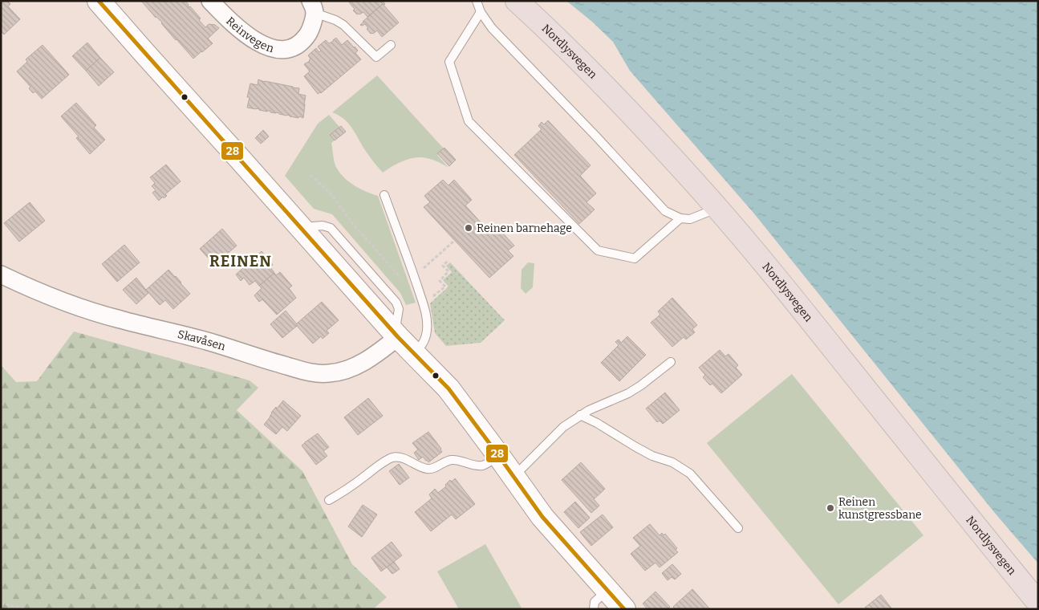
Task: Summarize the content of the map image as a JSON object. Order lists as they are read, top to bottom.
{
  "streets": {
    "highway": ["Nordlysvegen"],
    "street": ["Reinvegen", "Skavåsen"]
  },
  "districts": ["REINEN"],
  "places": ["Reinen barnehage", "Reinen kunstgressbane"],
  "lines": ["transit line 28"]
}
